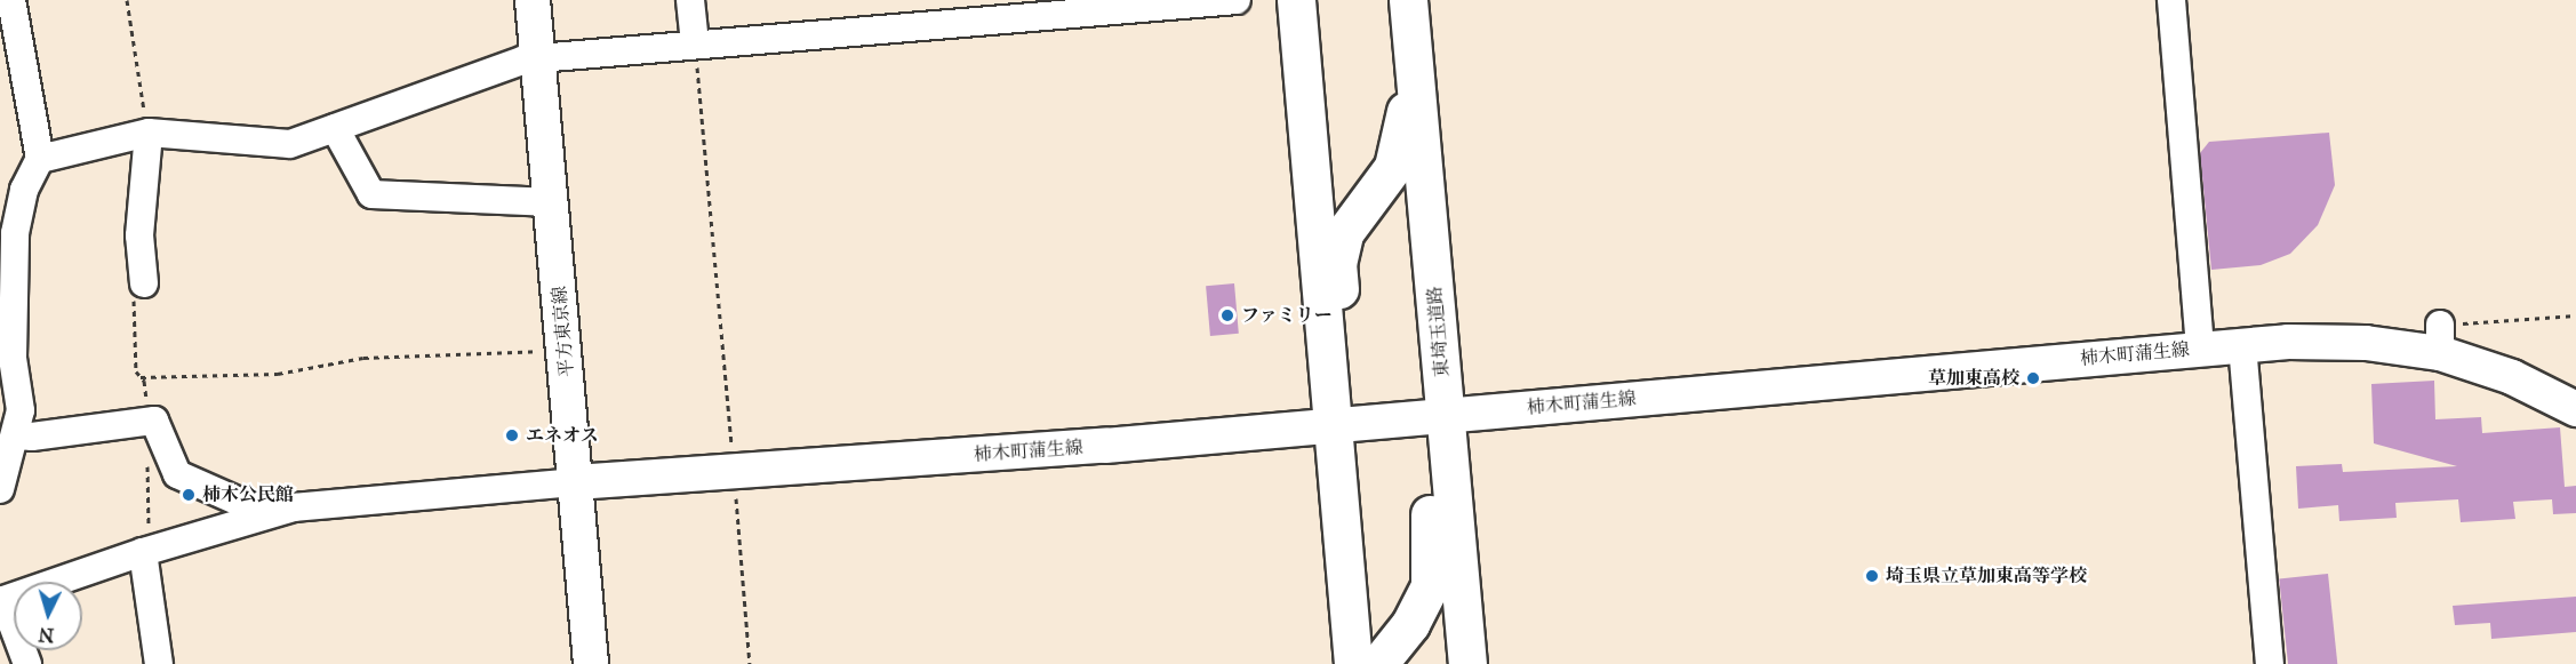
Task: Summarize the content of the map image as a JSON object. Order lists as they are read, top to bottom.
{
  "streets": {
    "highway": ["東埼玉道路"],
    "main road": ["平方東京線", "柿木町蒲生線"]
  },
  "crossings": [
    ["平方東京線", "柿木町蒲生線"],
    ["東埼玉道路", "柿木町蒲生線"]
  ],
  "places": [
    "ファミリー",
    "草加東高校",
    "エネオス",
    "柿木公民館",
    "埼玉県立草加東高等学校"
  ],
  "north": "bottom"
}
